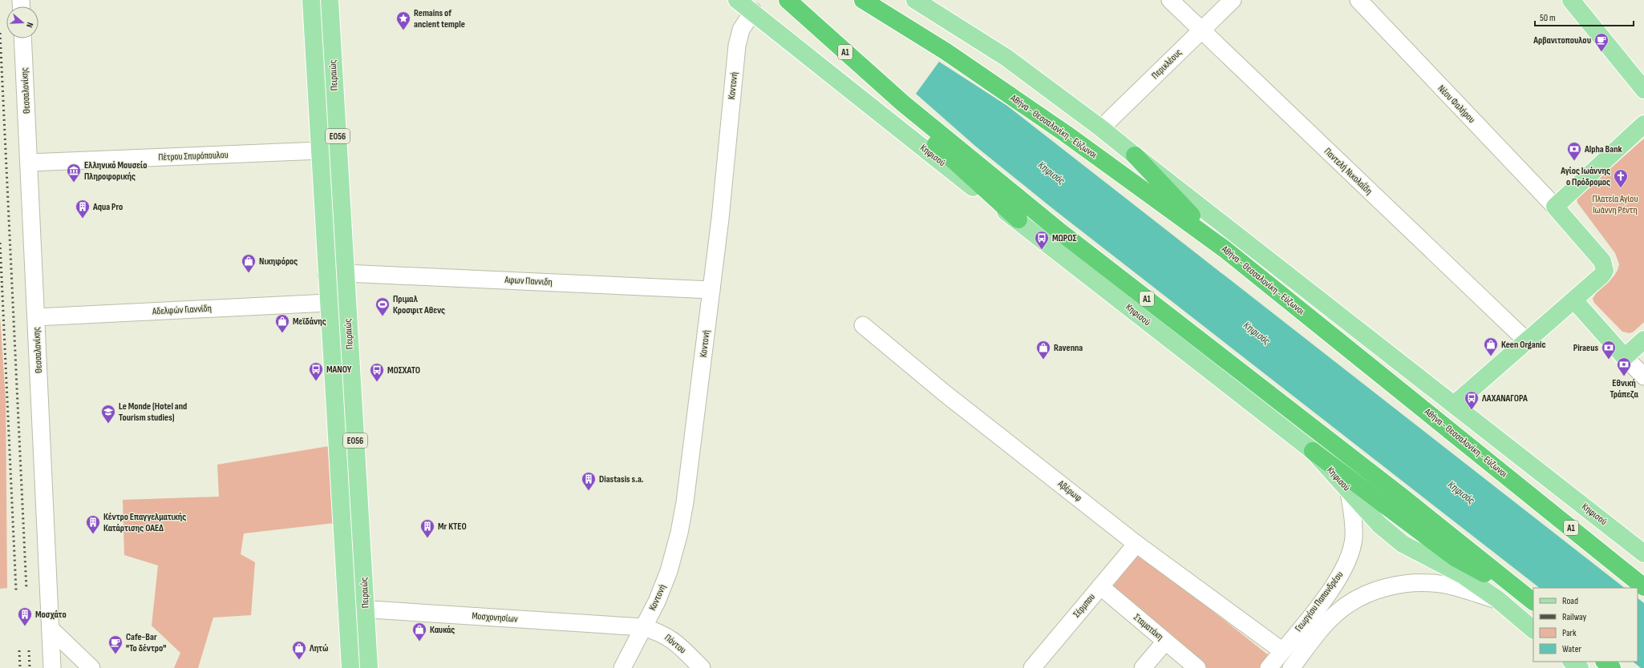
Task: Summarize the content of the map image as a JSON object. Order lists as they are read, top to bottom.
{
  "streets": {
    "highway": ["Α1", "Αθήνα - Θεσσαλονίκη - Εύζωνοι"],
    "main road": ["Πειραιώς", "ΕΟ56", "Κηφισού"],
    "street": [
      "Περικλέους",
      "Κοντονή",
      "Θεσσαλονίκης",
      "Νέου Φαλήρου",
      "Πέτρου Σπυρόπουλου",
      "Παντελή Νικολαΐδη",
      "Αφων Παννιδη",
      "Αδελφών Γιαννίδη",
      "Αβέρωφ",
      "Γεωργίου Παπανδρέου",
      "Σέρμπου",
      "Μοσχονησίων",
      "Σταματάκη",
      "Πόντου"
    ]
  },
  "crossings": [
    ["Περικλέους", "Κηφισού"],
    ["Περικλέους", "Παντελή Νικολαΐδη"],
    ["Πειραιώς", "Πέτρου Σπυρόπουλου"],
    ["Πειραιώς", "Αφων Παννιδη"],
    ["Πειραιώς", "Αδελφών Γιαννίδη"],
    ["Πειραιώς", "Μοσχονησίων"],
    ["Κοντονή", "Κηφισού"],
    ["Κοντονή", "Αφων Παννιδη"],
    ["Κοντονή", "Μοσχονησίων"],
    ["Κοντονή", "Πόντου"],
    ["Θεσσαλονίκης", "Πέτρου Σπυρόπουλου"],
    ["Θεσσαλονίκης", "Αδελφών Γιαννίδη"],
    ["Κηφισού", "Γεωργίου Παπανδρέου"],
    ["Αβέρωφ", "Γεωργίου Παπανδρέου"],
    ["Αβέρωφ", "Σέρμπου"],
    ["Σέρμπου", "Σταματάκη"],
    ["Μοσχονησίων", "Πόντου"]
  ],
  "water": ["Κηφισός"],
  "parks": ["Πλατεία Αγίου Ιωάννη Ρέντη"],
  "places": {
    "place": ["Remains of ancient temple"],
    "cafe": ["Αρβανιτοπουλου", "Cafe-Bar \"Το δέντρο\""],
    "bank": ["Alpha Bank", "Piraeus", "Εθνική Τράπεζα"],
    "museum": ["Ελληνικό Μουσείο Πληροφορικής"],
    "church": ["Αγίος Ιωάννης ο Πρόδρομος"],
    "building": [
      "Aqua Pro",
      "Diastasis s.a.",
      "Κέντρο Επαγγελματικής Κατάρτισης ΟΑΕΔ",
      "Mr KTEO",
      "Μοσχάτο"
    ],
    "bus stop": [
      "ΜΩΡΟΣ",
      "ΜΑΝΟΥ",
      "ΜΟΣΧΑΤΟ",
      "ΛΑΧΑΝΑΓΟΡΑ"
    ],
    "shop": [
      "Νικηφόρος",
      "Μεϊδάνης",
      "Keen Organic",
      "Ravenna",
      "Καυκάς",
      "Λητώ"
    ],
    "sports": ["Πριμαλ Κροσφιτ Αθενς"],
    "school or university": ["Le Monde (Hotel and Tourism studies)"]
  },
  "legend": [
    "Road",
    "Railway",
    "Park",
    "Water"
  ],
  "scale_bar": "50 m",
  "north": "right"
}
